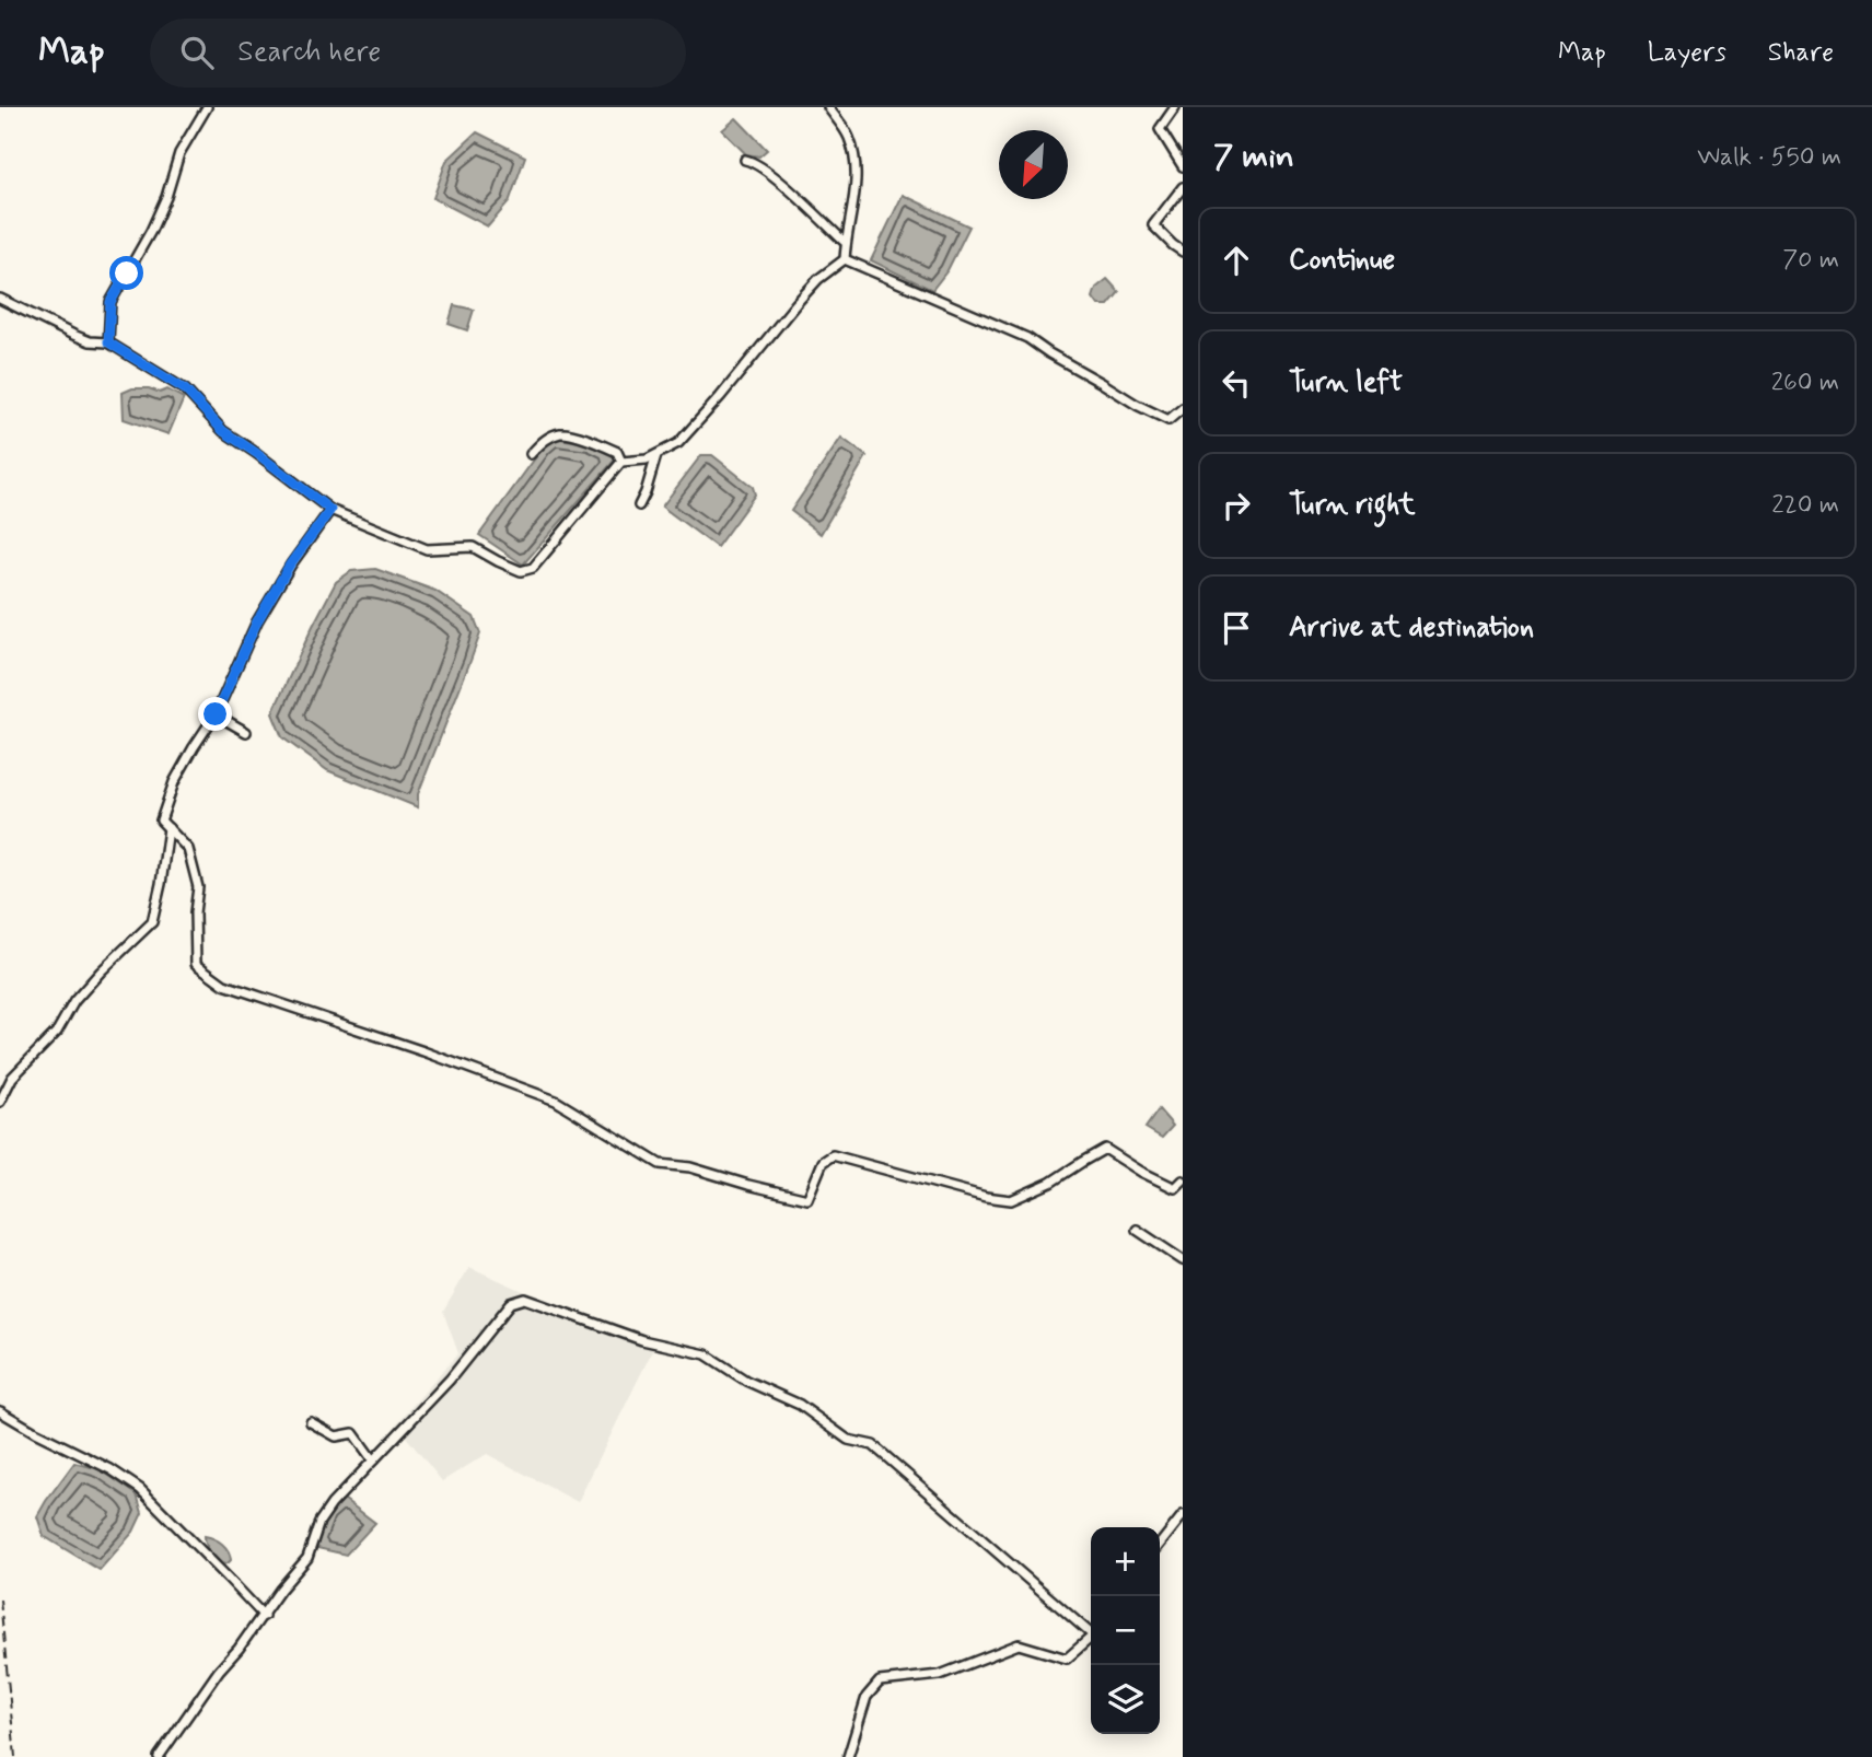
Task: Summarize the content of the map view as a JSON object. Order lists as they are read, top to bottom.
{
  "north": "bottom left",
  "page": {
    "header": "Map",
    "search": "Search here",
    "nav": ["Map", "Layers", "Share"],
    "heading": ["7 min", "Walk · 550 m"],
    "list": [
      ["Continue", "70 m"],
      ["Turn left", "260 m"],
      ["Turn right", "220 m"],
      "Arrive at destination"
    ],
    "map_buttons": ["+", "−"]
  }
}
